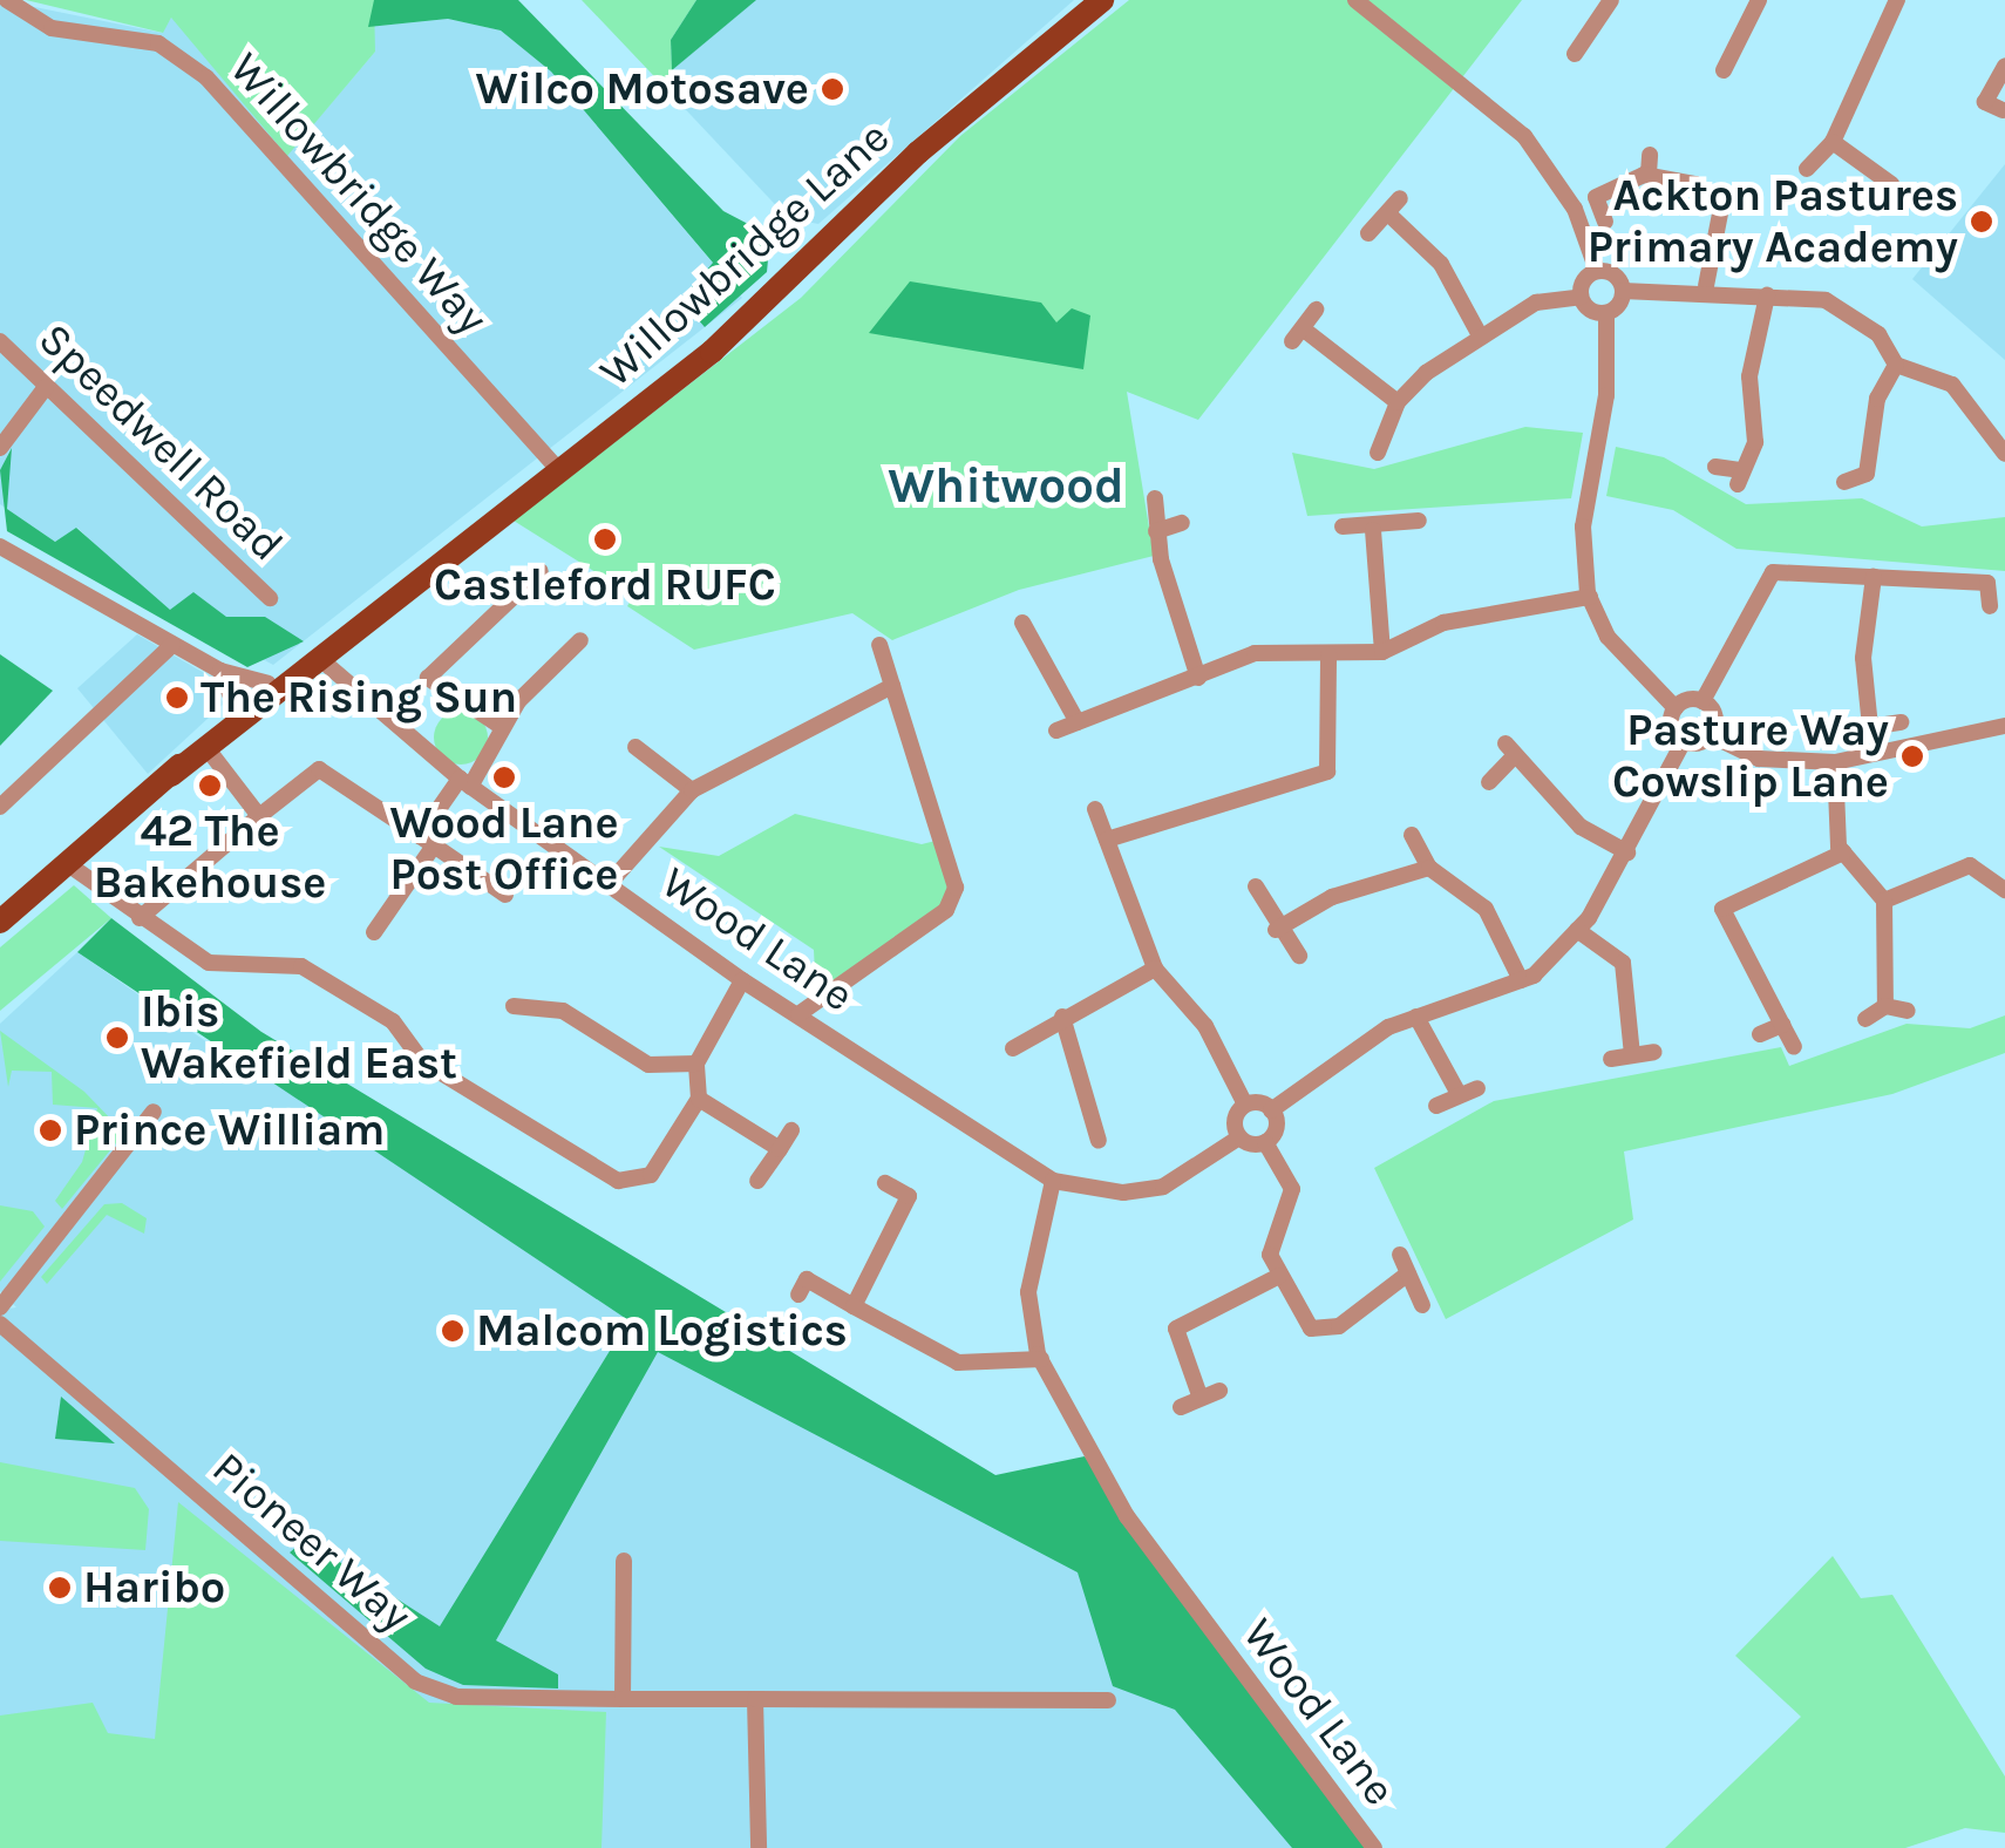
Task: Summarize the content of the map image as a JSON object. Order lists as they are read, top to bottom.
{
  "streets": {
    "main road": ["Willowbridge Lane"],
    "street": [
      "Willowbridge Way",
      "Speedwell Road",
      "Wood Lane",
      "Pioneer Way"
    ]
  },
  "crossings": [
    ["Willowbridge Way", "Willowbridge Lane"],
    ["Willowbridge Lane", "Wood Lane"]
  ],
  "districts": ["Whitwood"],
  "places": [
    "Wilco Motosave",
    "Ackton Pastures Primary Academy",
    "Castleford RUFC",
    "The Rising Sun",
    "Pasture Way Cowslip Lane",
    "Wood Lane Post Office",
    "42 The Bakehouse",
    "Ibis Wakefield East",
    "Prince William",
    "Malcom Logistics",
    "Haribo"
  ]
}
